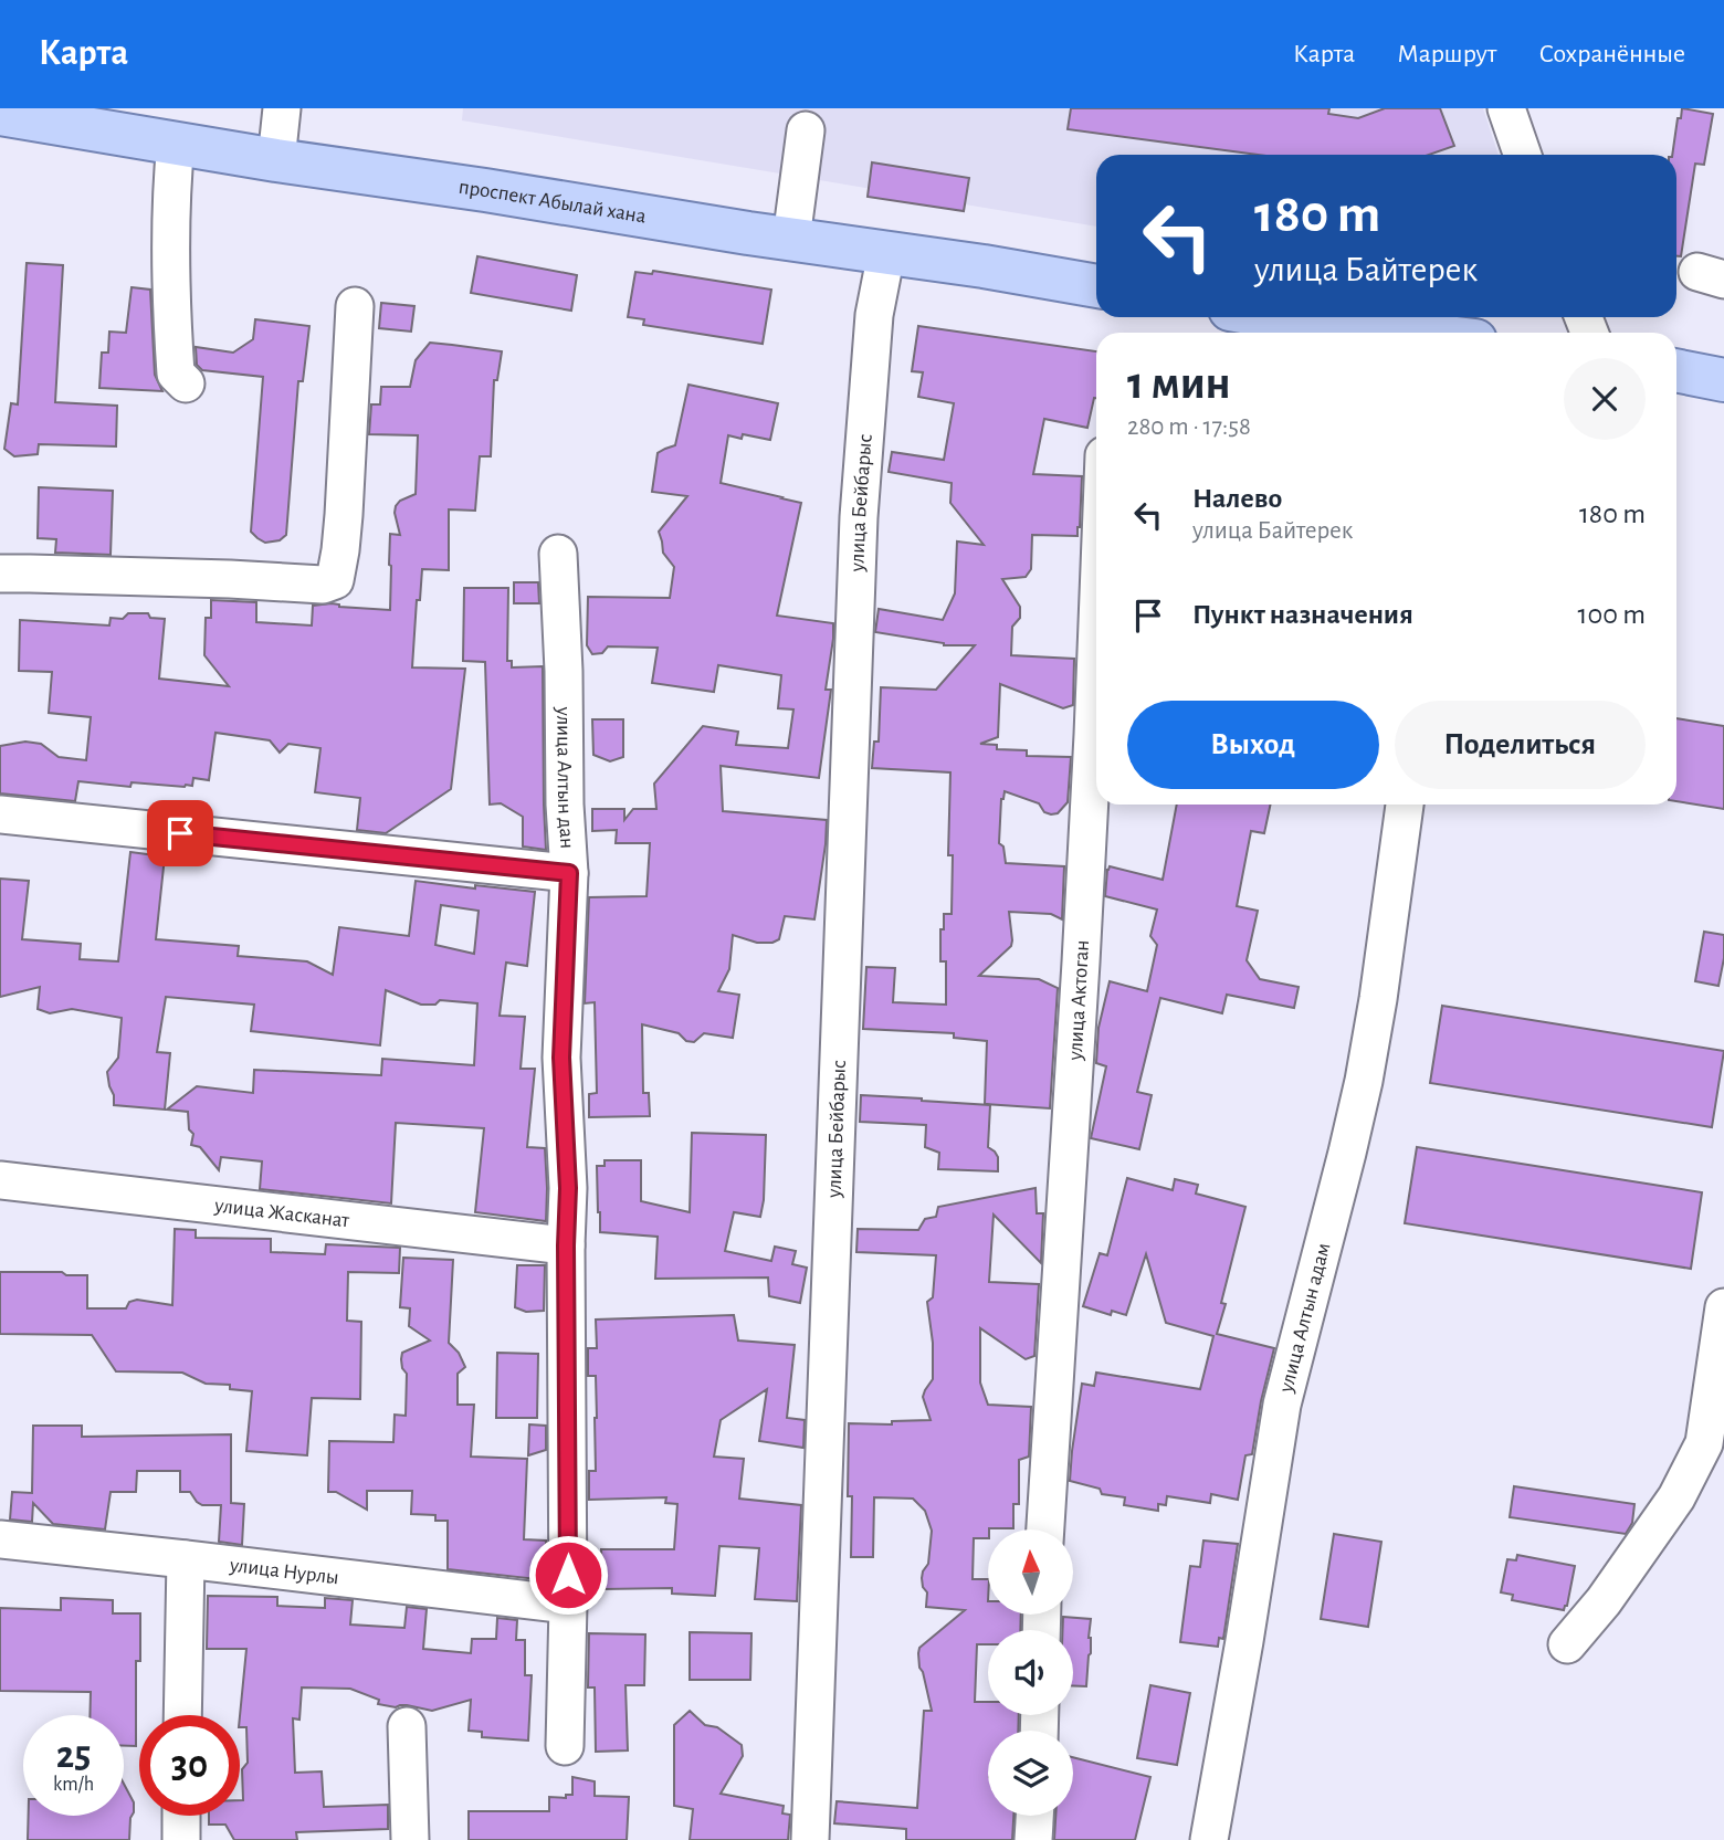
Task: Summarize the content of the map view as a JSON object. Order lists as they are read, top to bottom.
{
  "streets": {
    "main road": ["проспект Абылай хана"],
    "street": [
      "улица Бейбарыс",
      "улица Алтын дан",
      "улица Актоган",
      "улица Жасканат",
      "улица Алтын адам",
      "улица Нурлы"
    ]
  },
  "crossings": [
    ["проспект Абылай хана", "улица Бейбарыс"],
    ["улица Алтын дан", "улица Жасканат"],
    ["улица Алтын дан", "улица Нурлы"]
  ],
  "north": "top",
  "page": {
    "header": "Карта",
    "nav": ["Карта", "Маршрут", "Сохранённые"],
    "turn": ["180 m", "улица Байтерек"],
    "heading": ["1 мин", "280 m · 17:58"],
    "list": [
      {
        "name": "Налево",
        "note": "улица Байтерек",
        "value": "180 m"
      },
      {
        "name": "Пункт назначения",
        "value": "100 m"
      }
    ],
    "buttons": ["Выход", "Поделиться"],
    "speed": "25 km/h",
    "limit": "30"
  }
}
